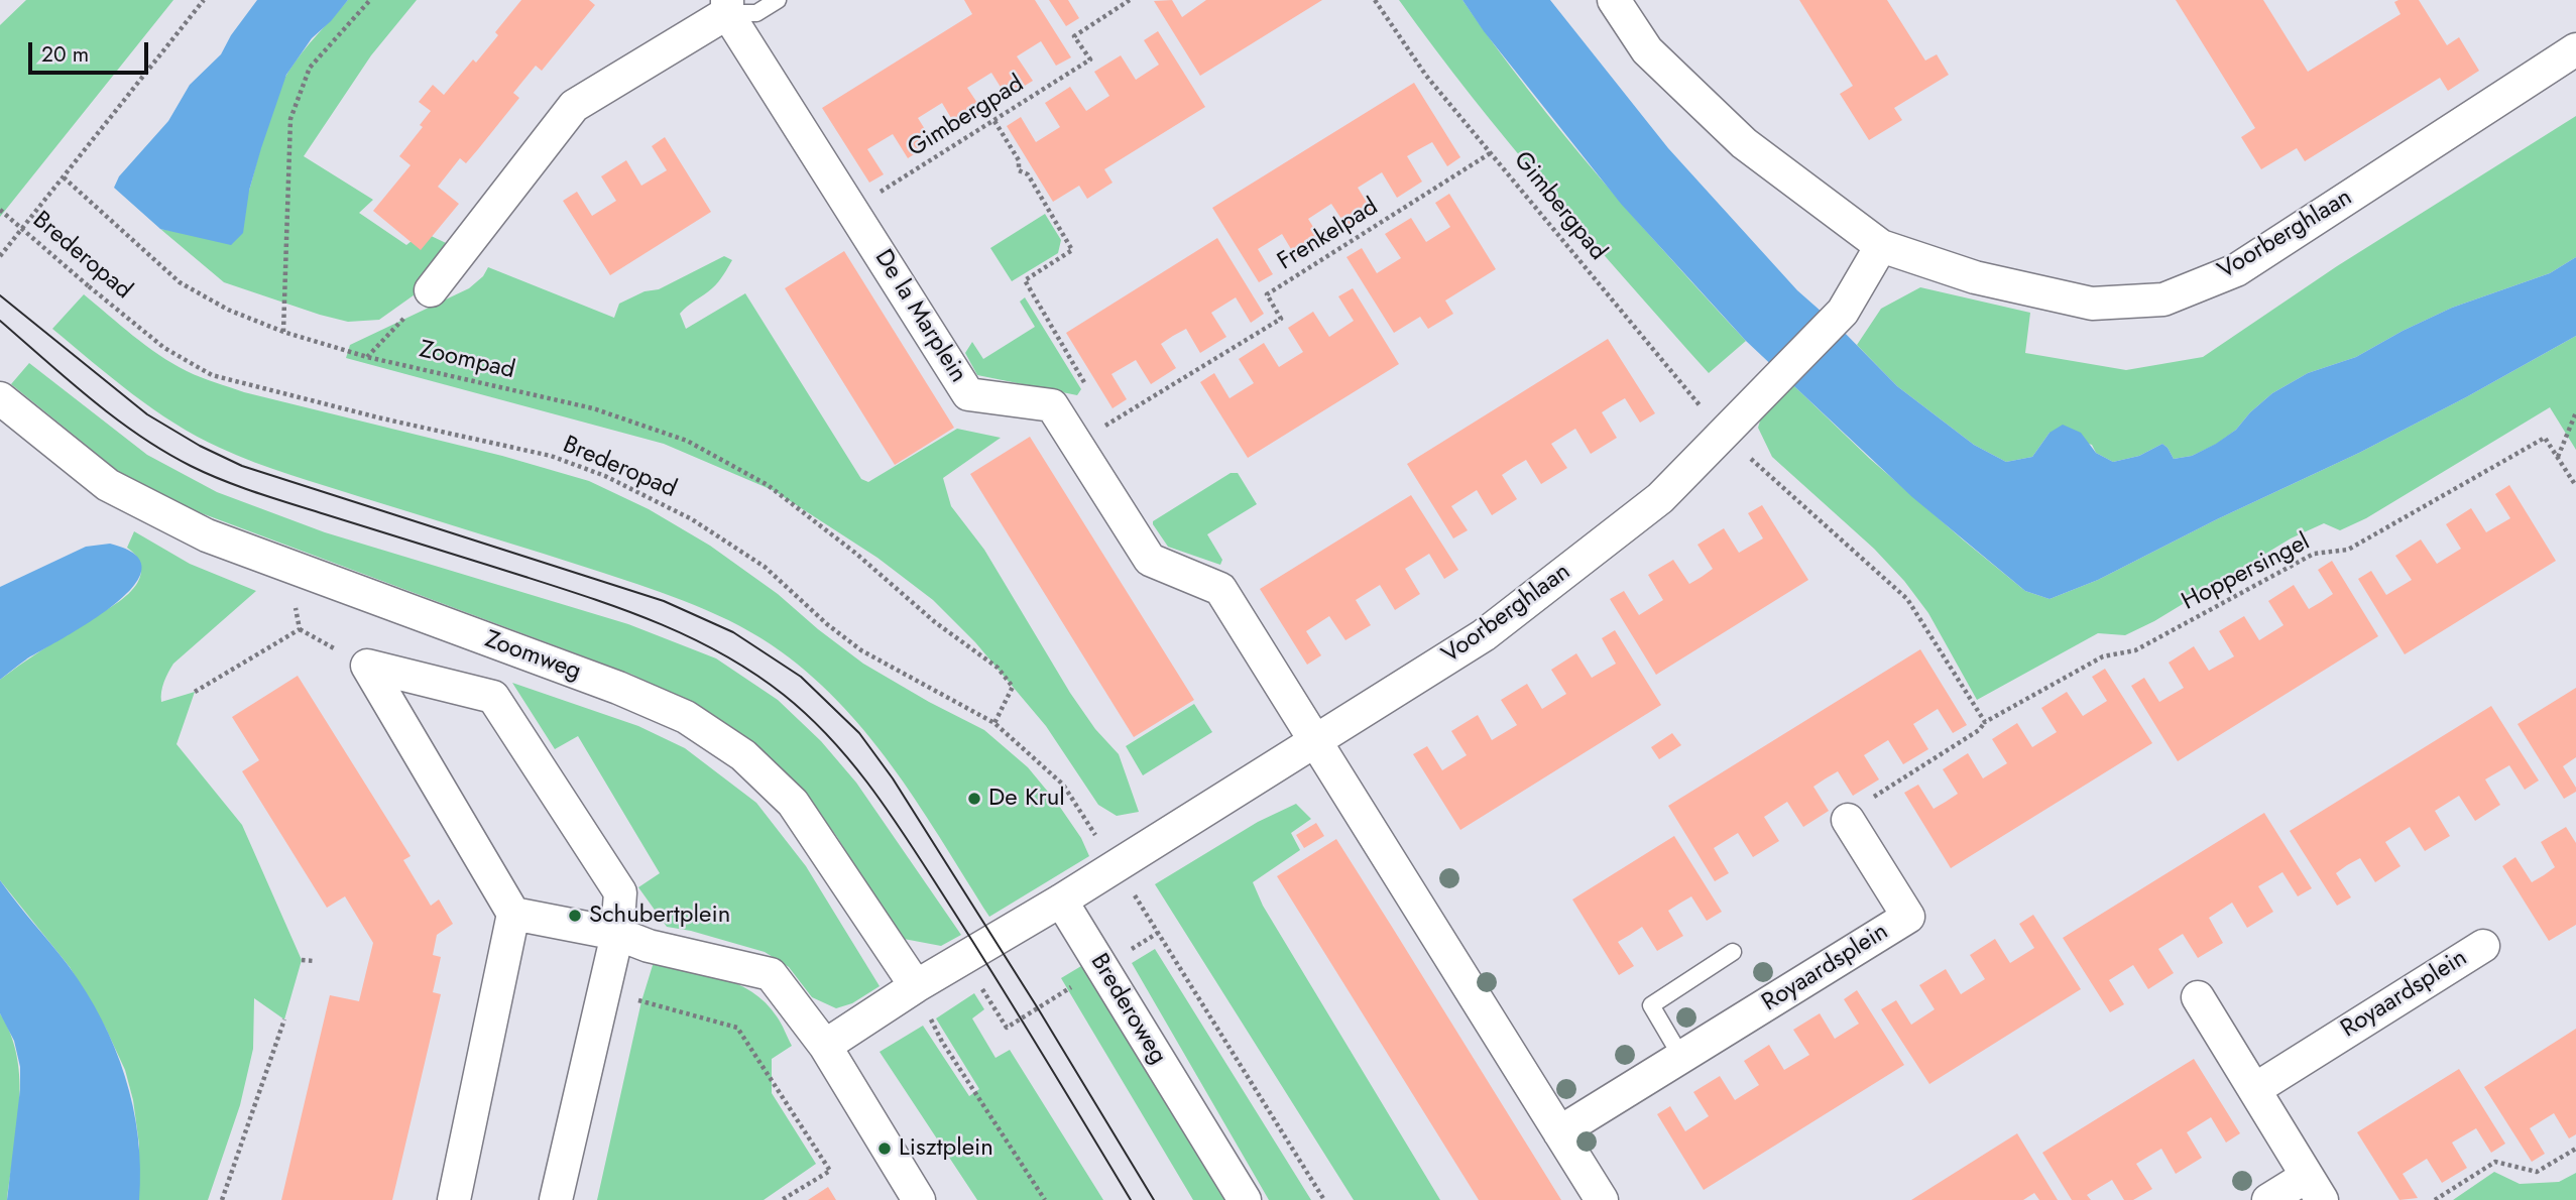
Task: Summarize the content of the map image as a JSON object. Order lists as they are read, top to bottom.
{
  "streets": {
    "street": [
      "Voorberghlaan",
      "De la Marplein",
      "Zoomweg",
      "Royaardsplein",
      "Brederoweg"
    ],
    "path": [
      "Gimbergpad",
      "Frenkelpad",
      "Brederopad",
      "Zoompad",
      "Hoppersingel"
    ]
  },
  "crossings": [
    ["Gimbergpad", "Frenkelpad"],
    ["Gimbergpad", "Voorberghlaan"],
    ["Gimbergpad", "De la Marplein"],
    ["Frenkelpad", "De la Marplein"],
    ["Voorberghlaan", "Brederopad"],
    ["Voorberghlaan", "De la Marplein"],
    ["Voorberghlaan", "Brederoweg"],
    ["Brederopad", "Zoompad"],
    ["Hoppersingel", "Royaardsplein"]
  ],
  "places": ["De Krul", "Schubertplein", "Lisztplein"],
  "scale_bar": "20 m"
}
